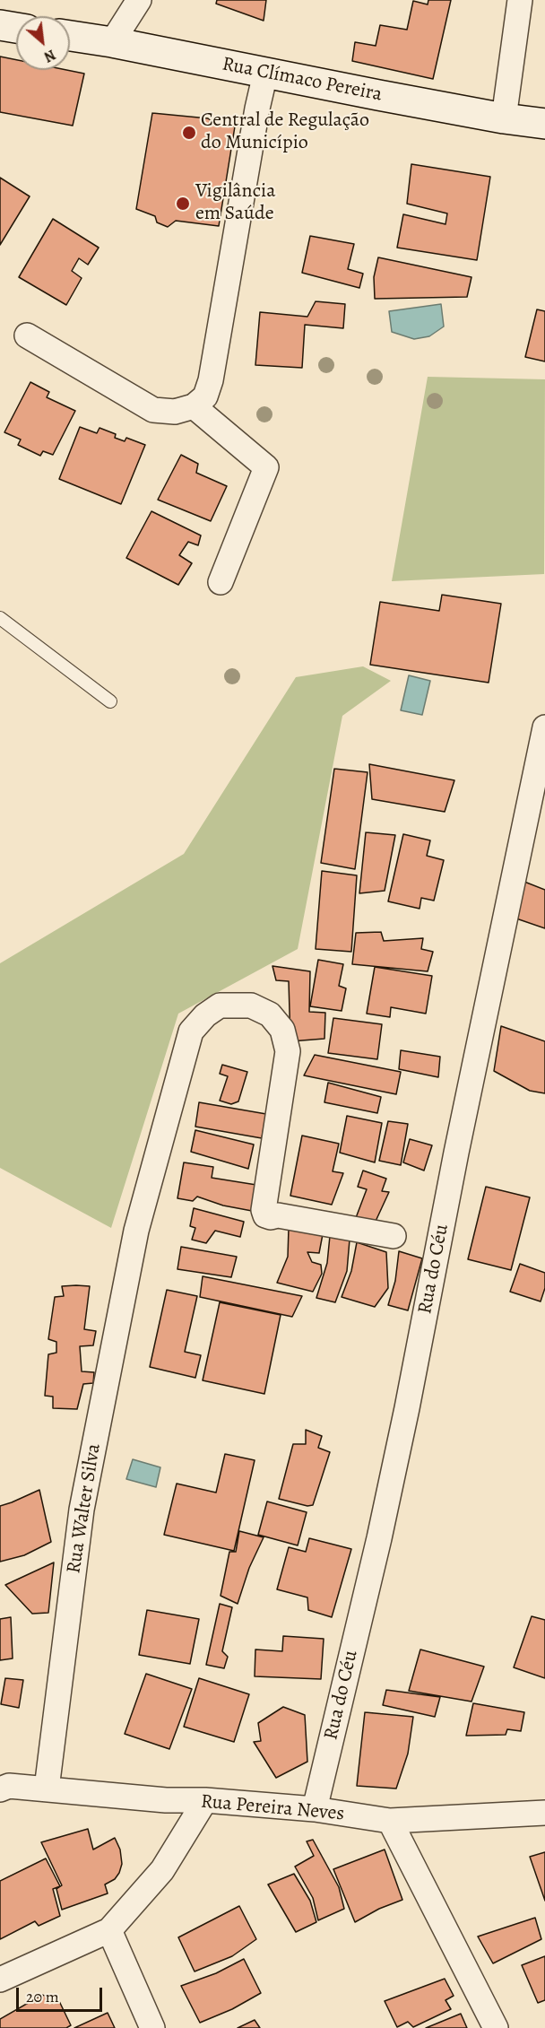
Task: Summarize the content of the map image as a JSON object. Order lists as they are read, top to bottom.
{
  "streets": {
    "main road": ["Rua Clímaco Pereira"],
    "street": ["Rua do Céu", "Rua Walter Silva", "Rua Pereira Neves"]
  },
  "crossings": [
    ["Rua do Céu", "Rua Pereira Neves"],
    ["Rua Walter Silva", "Rua Pereira Neves"]
  ],
  "places": ["Central de Regulação do Município", "Vigilância em Saúde"],
  "scale_bar": "20 m",
  "north": "bottom right"
}
